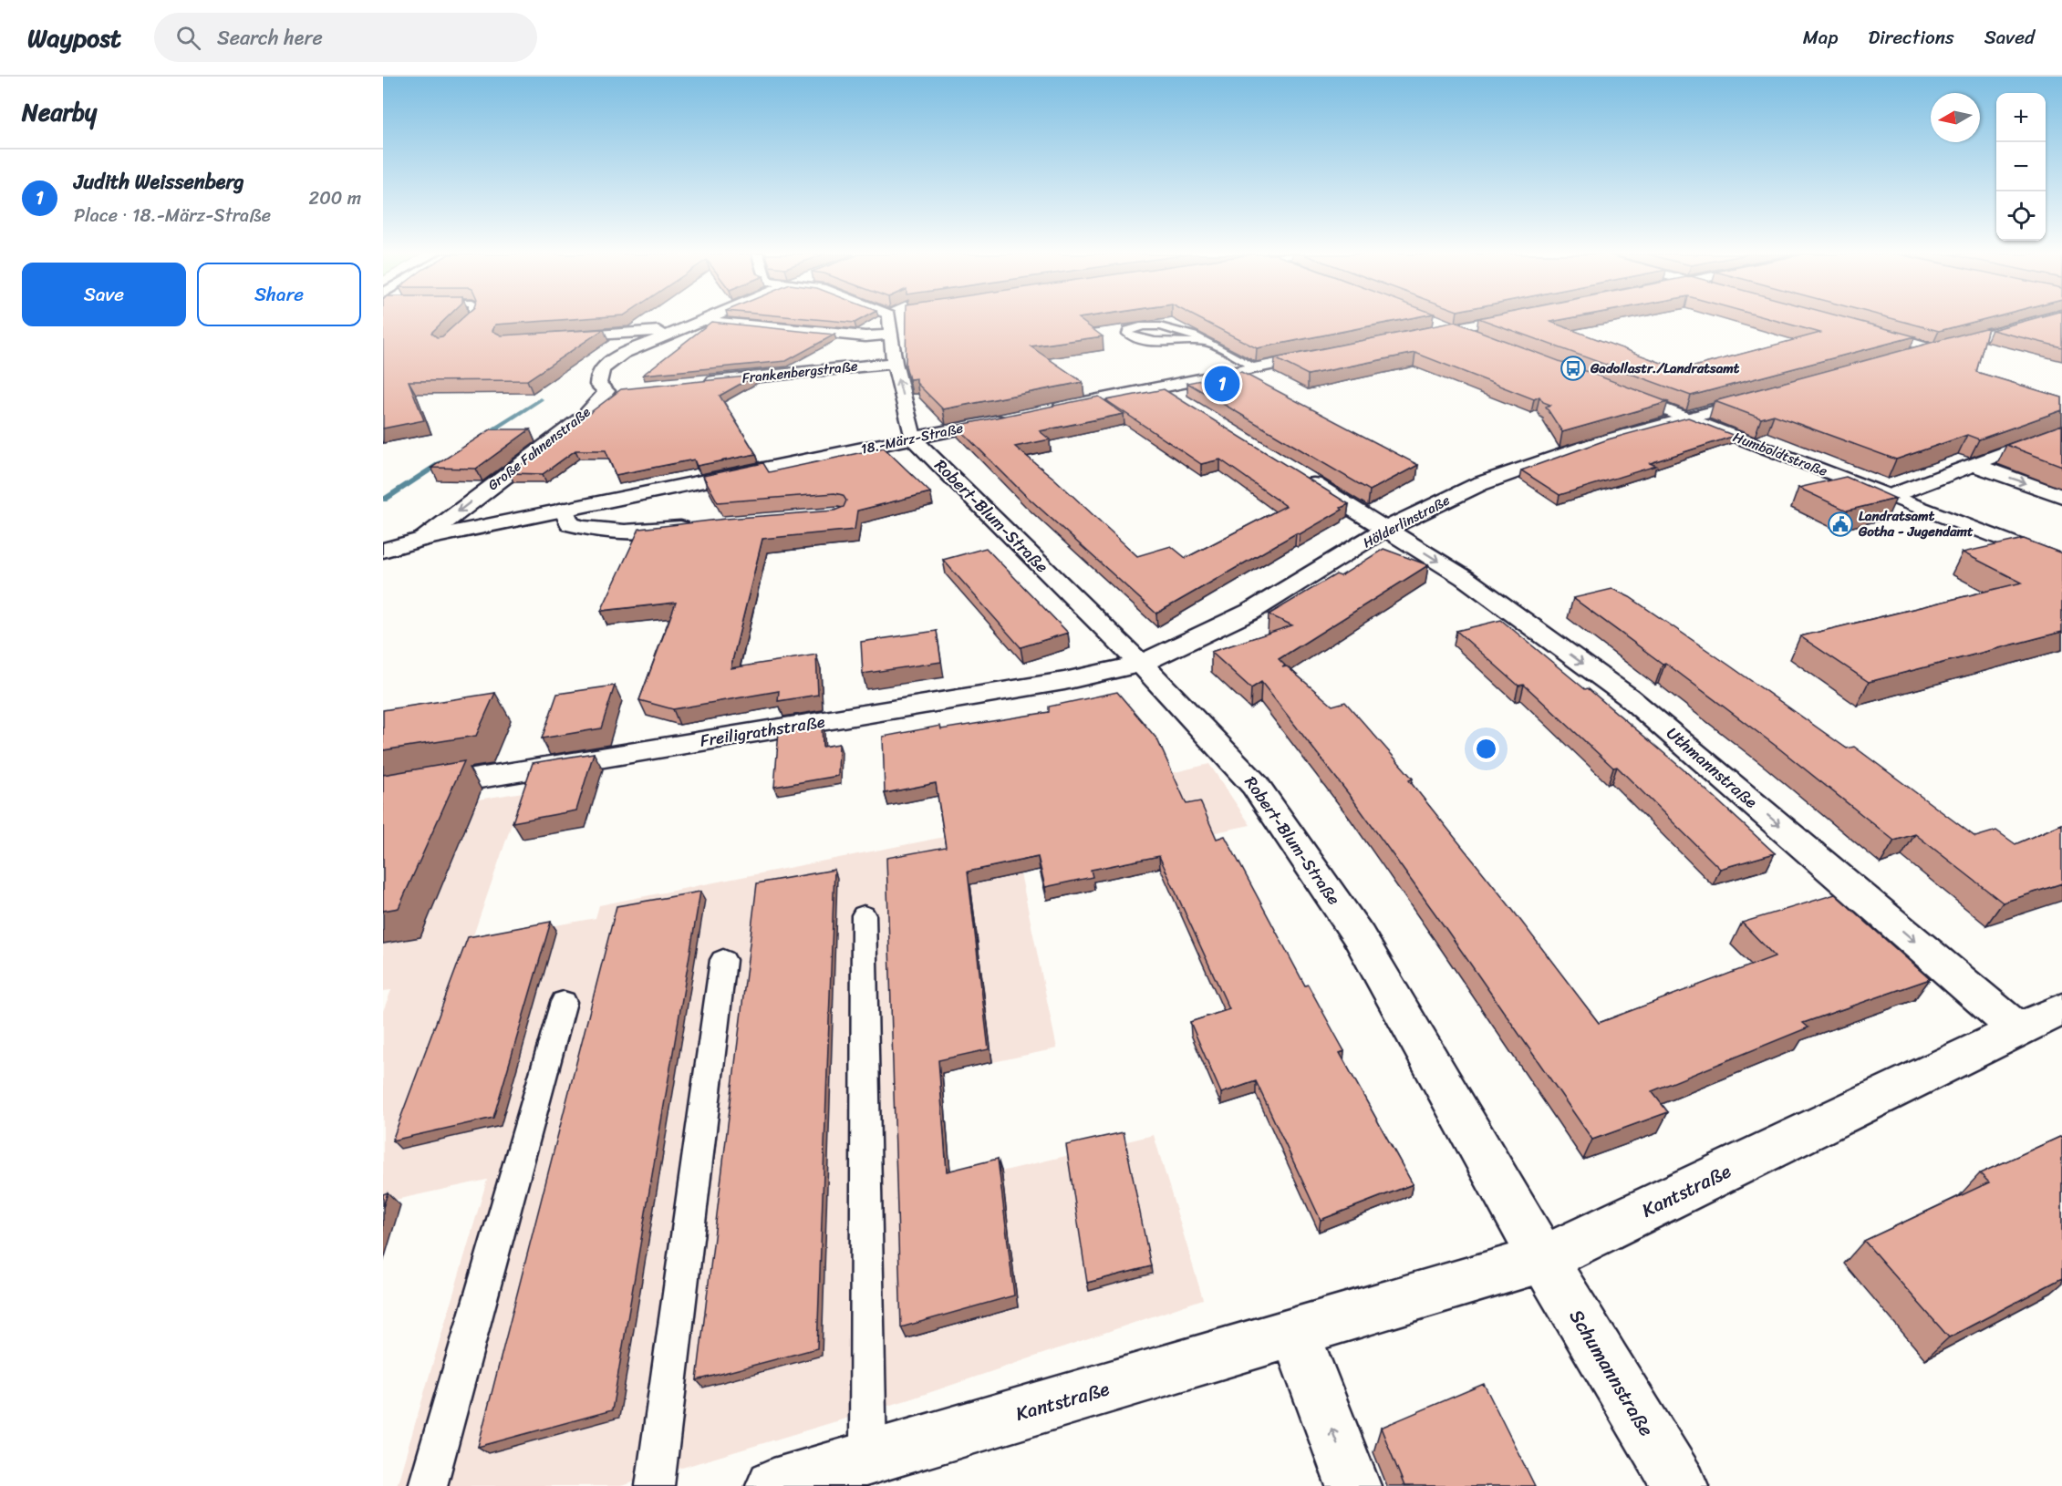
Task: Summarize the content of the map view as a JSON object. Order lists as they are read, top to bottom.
{
  "streets": {
    "street": [
      "Frankenbergstraße",
      "18.-März-Straße",
      "Große Fahnenstraße",
      "Humboldtstraße",
      "Robert-Blum-Straße",
      "Hölderlinstraße",
      "Freiligrathstraße",
      "Uthmannstraße",
      "Kantstraße",
      "Schumannstraße"
    ]
  },
  "crossings": [
    ["18.-März-Straße", "Große Fahnenstraße"],
    ["18.-März-Straße", "Robert-Blum-Straße"],
    ["Humboldtstraße", "Hölderlinstraße"],
    ["Robert-Blum-Straße", "Hölderlinstraße"],
    ["Robert-Blum-Straße", "Freiligrathstraße"],
    ["Robert-Blum-Straße", "Kantstraße"],
    ["Robert-Blum-Straße", "Schumannstraße"],
    ["Hölderlinstraße", "Freiligrathstraße"],
    ["Hölderlinstraße", "Uthmannstraße"],
    ["Uthmannstraße", "Kantstraße"],
    ["Kantstraße", "Schumannstraße"]
  ],
  "one_way": ["Große Fahnenstraße", "Uthmannstraße"],
  "places": {
    "bus stop": ["Gadollastr./Landratsamt"],
    "public building": ["Landratsamt Gotha - Jugendamt"]
  },
  "north": "left",
  "page": {
    "header": "Waypost",
    "search": "Search here",
    "nav": ["Map", "Directions", "Saved"],
    "heading": "Nearby",
    "map_buttons": ["+", "−"],
    "list": [
      {
        "mark": "1",
        "name": "Judith Weissenberg",
        "note": "Place · 18.-März-Straße",
        "value": "200 m"
      }
    ],
    "buttons": ["Save", "Share"],
    "pins": "1"
  }
}
